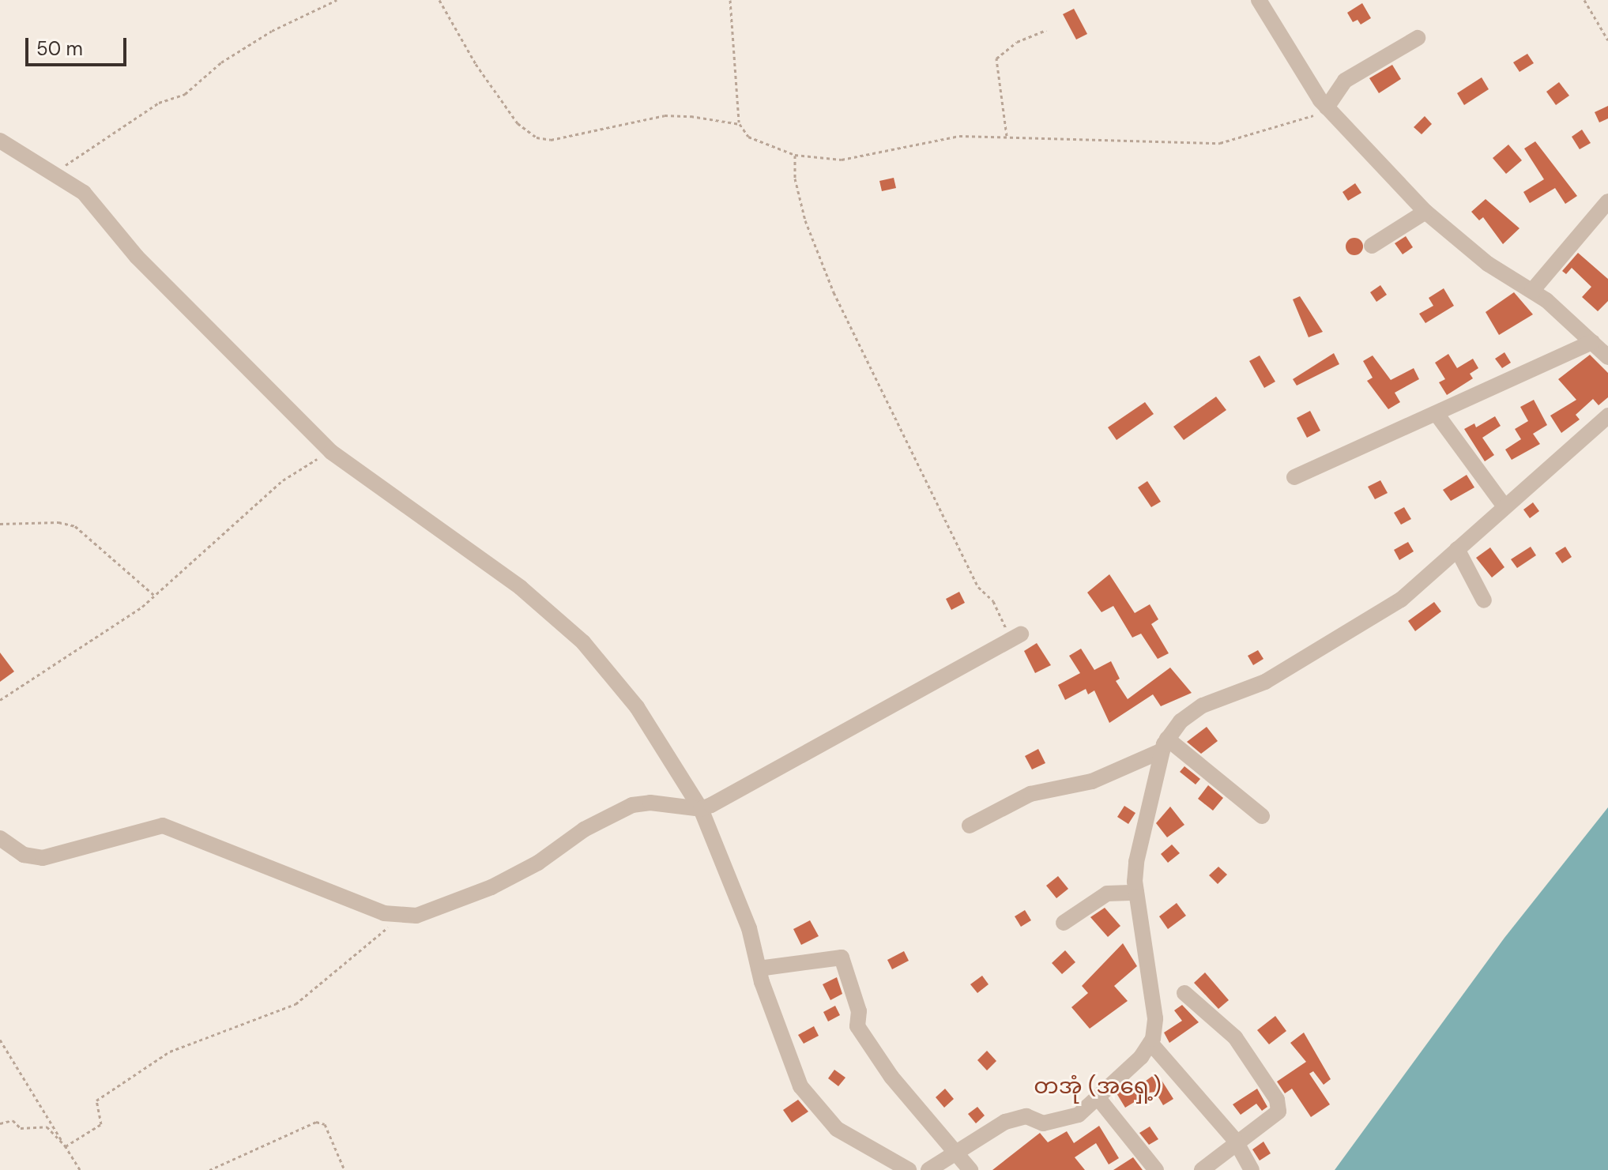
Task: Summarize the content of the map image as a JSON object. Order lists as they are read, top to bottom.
{
  "districts": ["တအုံ (အရှေ့)"],
  "scale_bar": "50 m"
}
